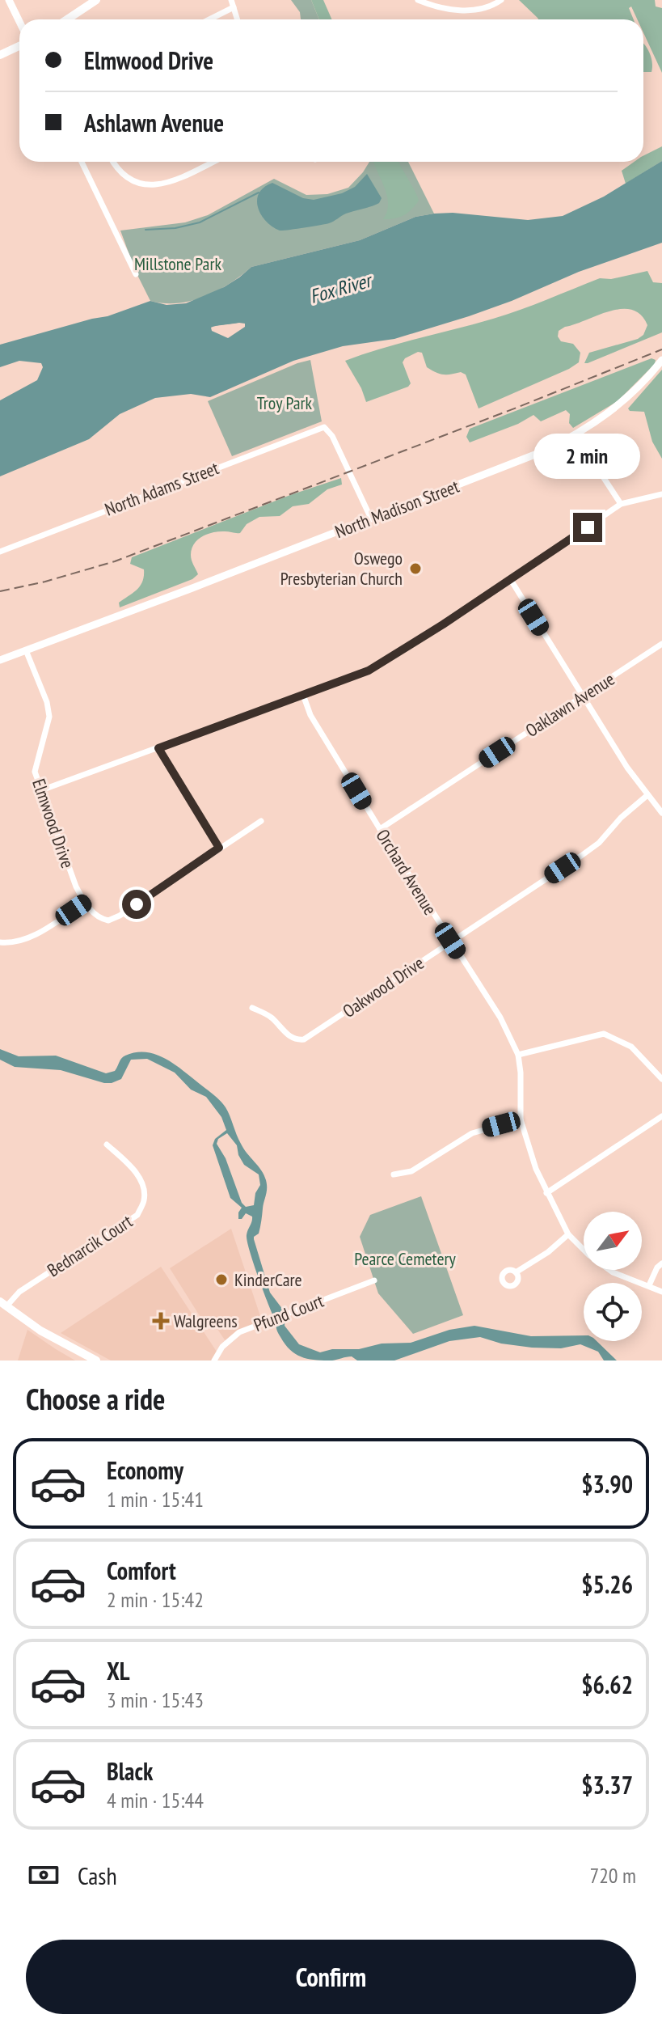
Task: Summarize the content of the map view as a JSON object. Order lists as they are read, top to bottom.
{
  "streets": {
    "street": [
      "North Adams Street",
      "North Madison Street",
      "Oaklawn Avenue",
      "Elmwood Drive",
      "Orchard Avenue",
      "Oakwood Drive",
      "Bednarcik Court",
      "Pfund Court"
    ]
  },
  "crossings": [
    ["North Adams Street", "North Madison Street"],
    ["North Madison Street", "Elmwood Drive"],
    ["Oaklawn Avenue", "Orchard Avenue"],
    ["Orchard Avenue", "Oakwood Drive"]
  ],
  "water": ["Fox River"],
  "parks": ["Millstone Park", "Troy Park", "Pearce Cemetery"],
  "places": {
    "other": ["Oswego Presbyterian Church", "KinderCare"],
    "health": ["Walgreens"]
  },
  "north": "top right",
  "page": {
    "banner": ["Elmwood Drive", "Ashlawn Avenue"],
    "bubble": "2 min",
    "heading": "Choose a ride",
    "list": [
      {
        "name": "Economy",
        "note": "1 min · 15:41",
        "value": "$3.90"
      },
      {
        "name": "Comfort",
        "note": "2 min · 15:42",
        "value": "$5.26"
      },
      {
        "name": "XL",
        "note": "3 min · 15:43",
        "value": "$6.62"
      },
      {
        "name": "Black",
        "note": "4 min · 15:44",
        "value": "$3.37"
      }
    ],
    "pay": ["Cash", "720 m"],
    "buttons": "Confirm"
  }
}
